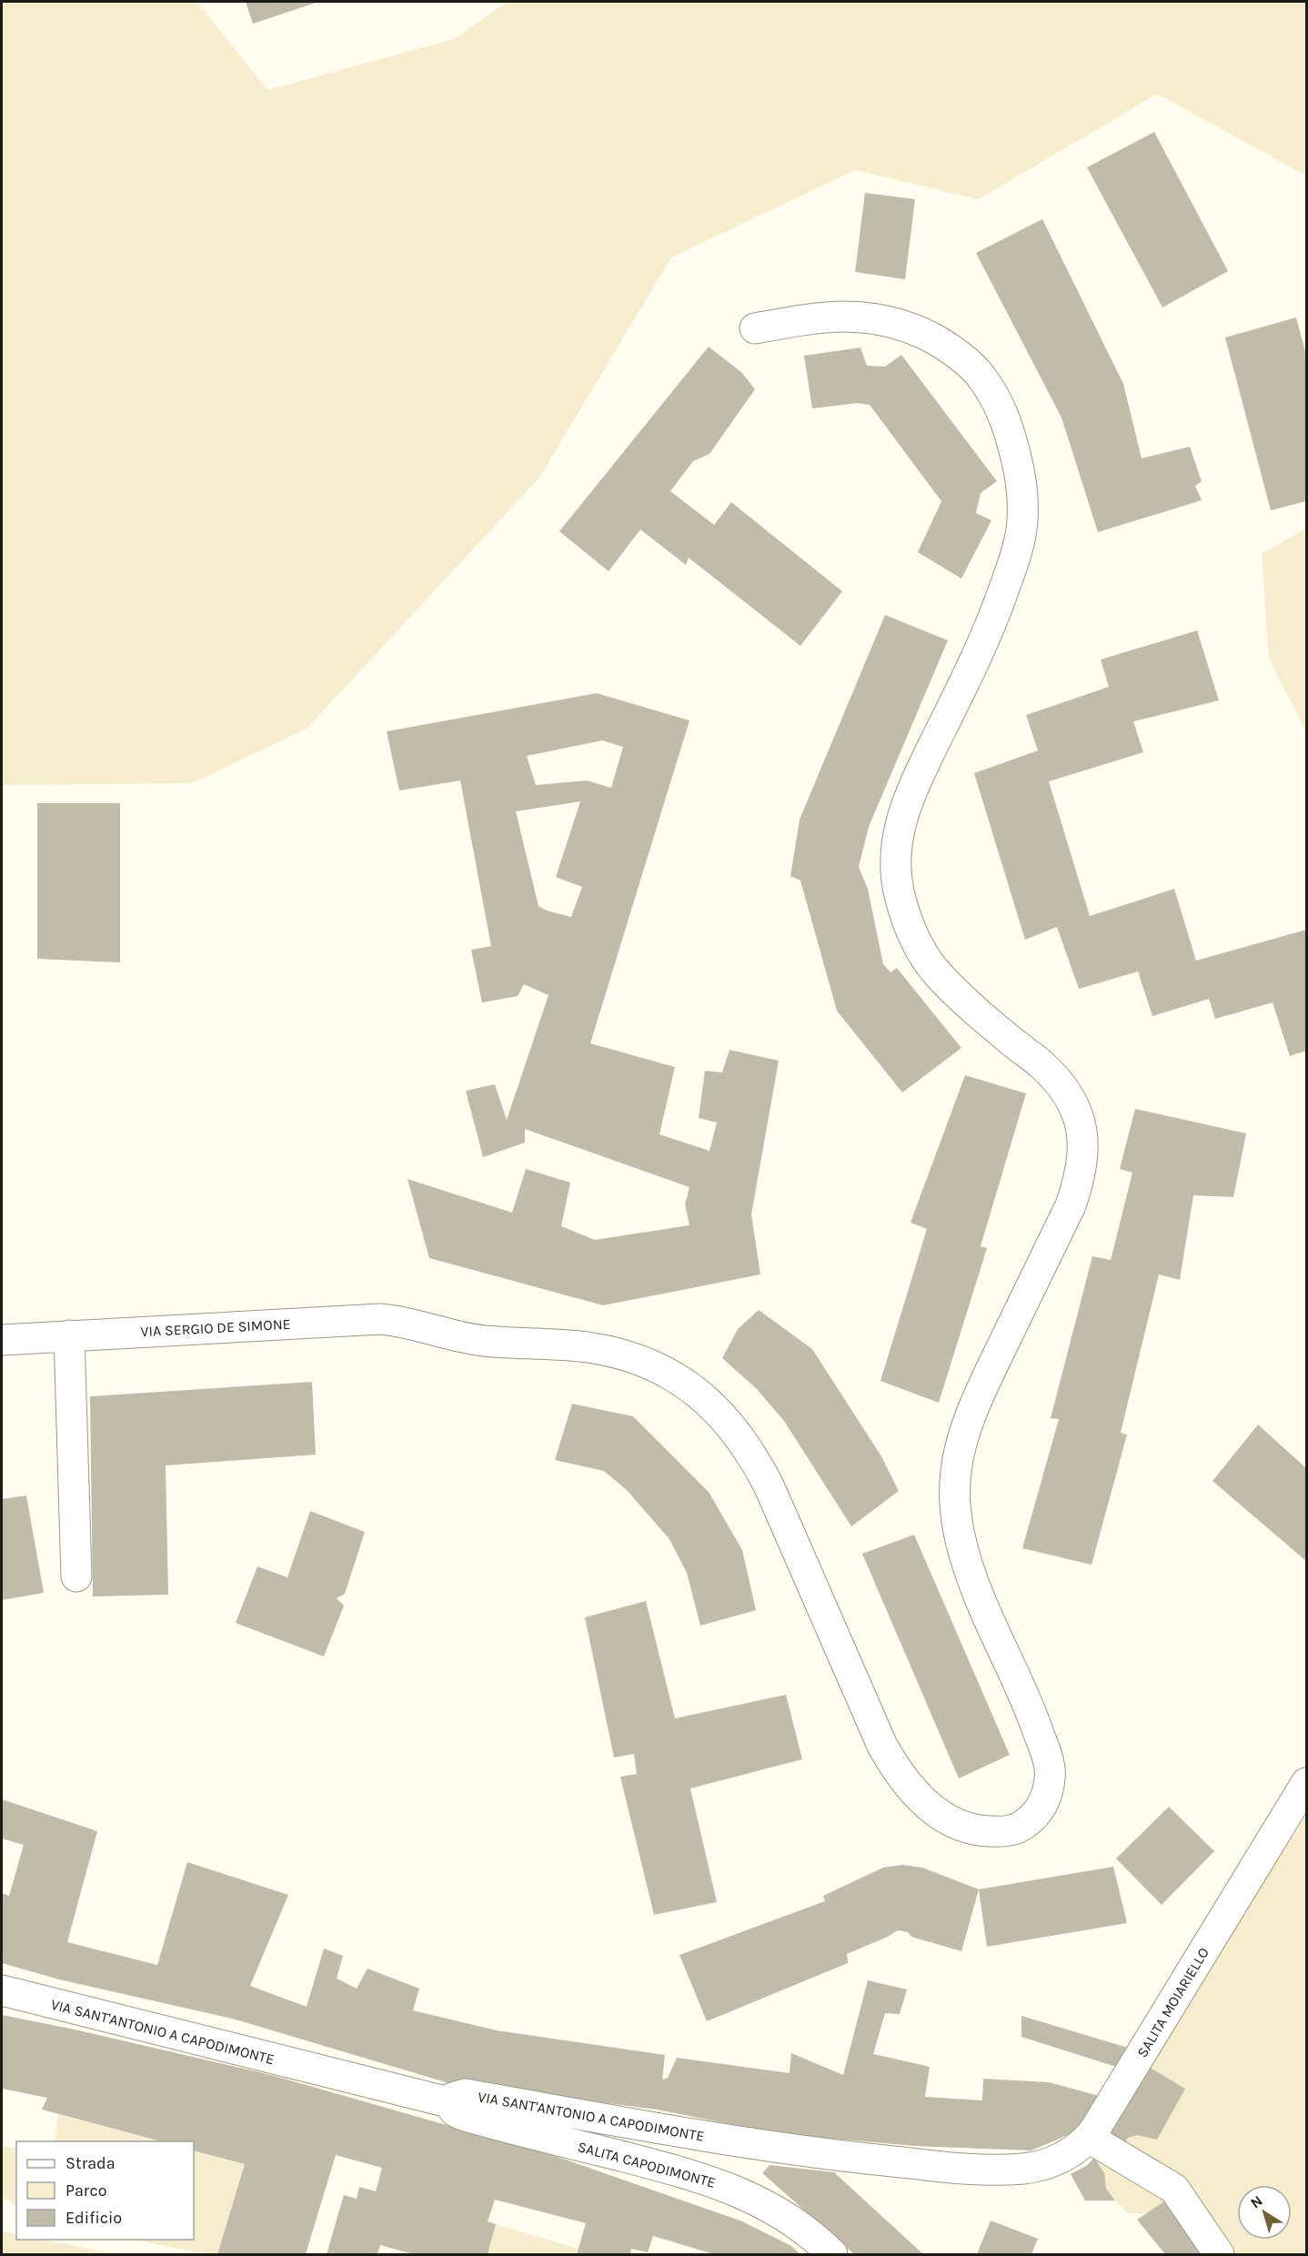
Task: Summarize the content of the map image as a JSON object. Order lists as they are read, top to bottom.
{
  "streets": {
    "street": [
      "VIA SERGIO DE SIMONE",
      "SALITA MOIARIELLO",
      "VIA SANT'ANTONIO A CAPODIMONTE",
      "SALITA CAPODIMONTE"
    ]
  },
  "crossings": [
    ["SALITA MOIARIELLO", "VIA SANT'ANTONIO A CAPODIMONTE"],
    ["VIA SANT'ANTONIO A CAPODIMONTE", "SALITA CAPODIMONTE"]
  ],
  "legend": ["Strada", "Parco", "Edificio"],
  "north": "top left"
}
